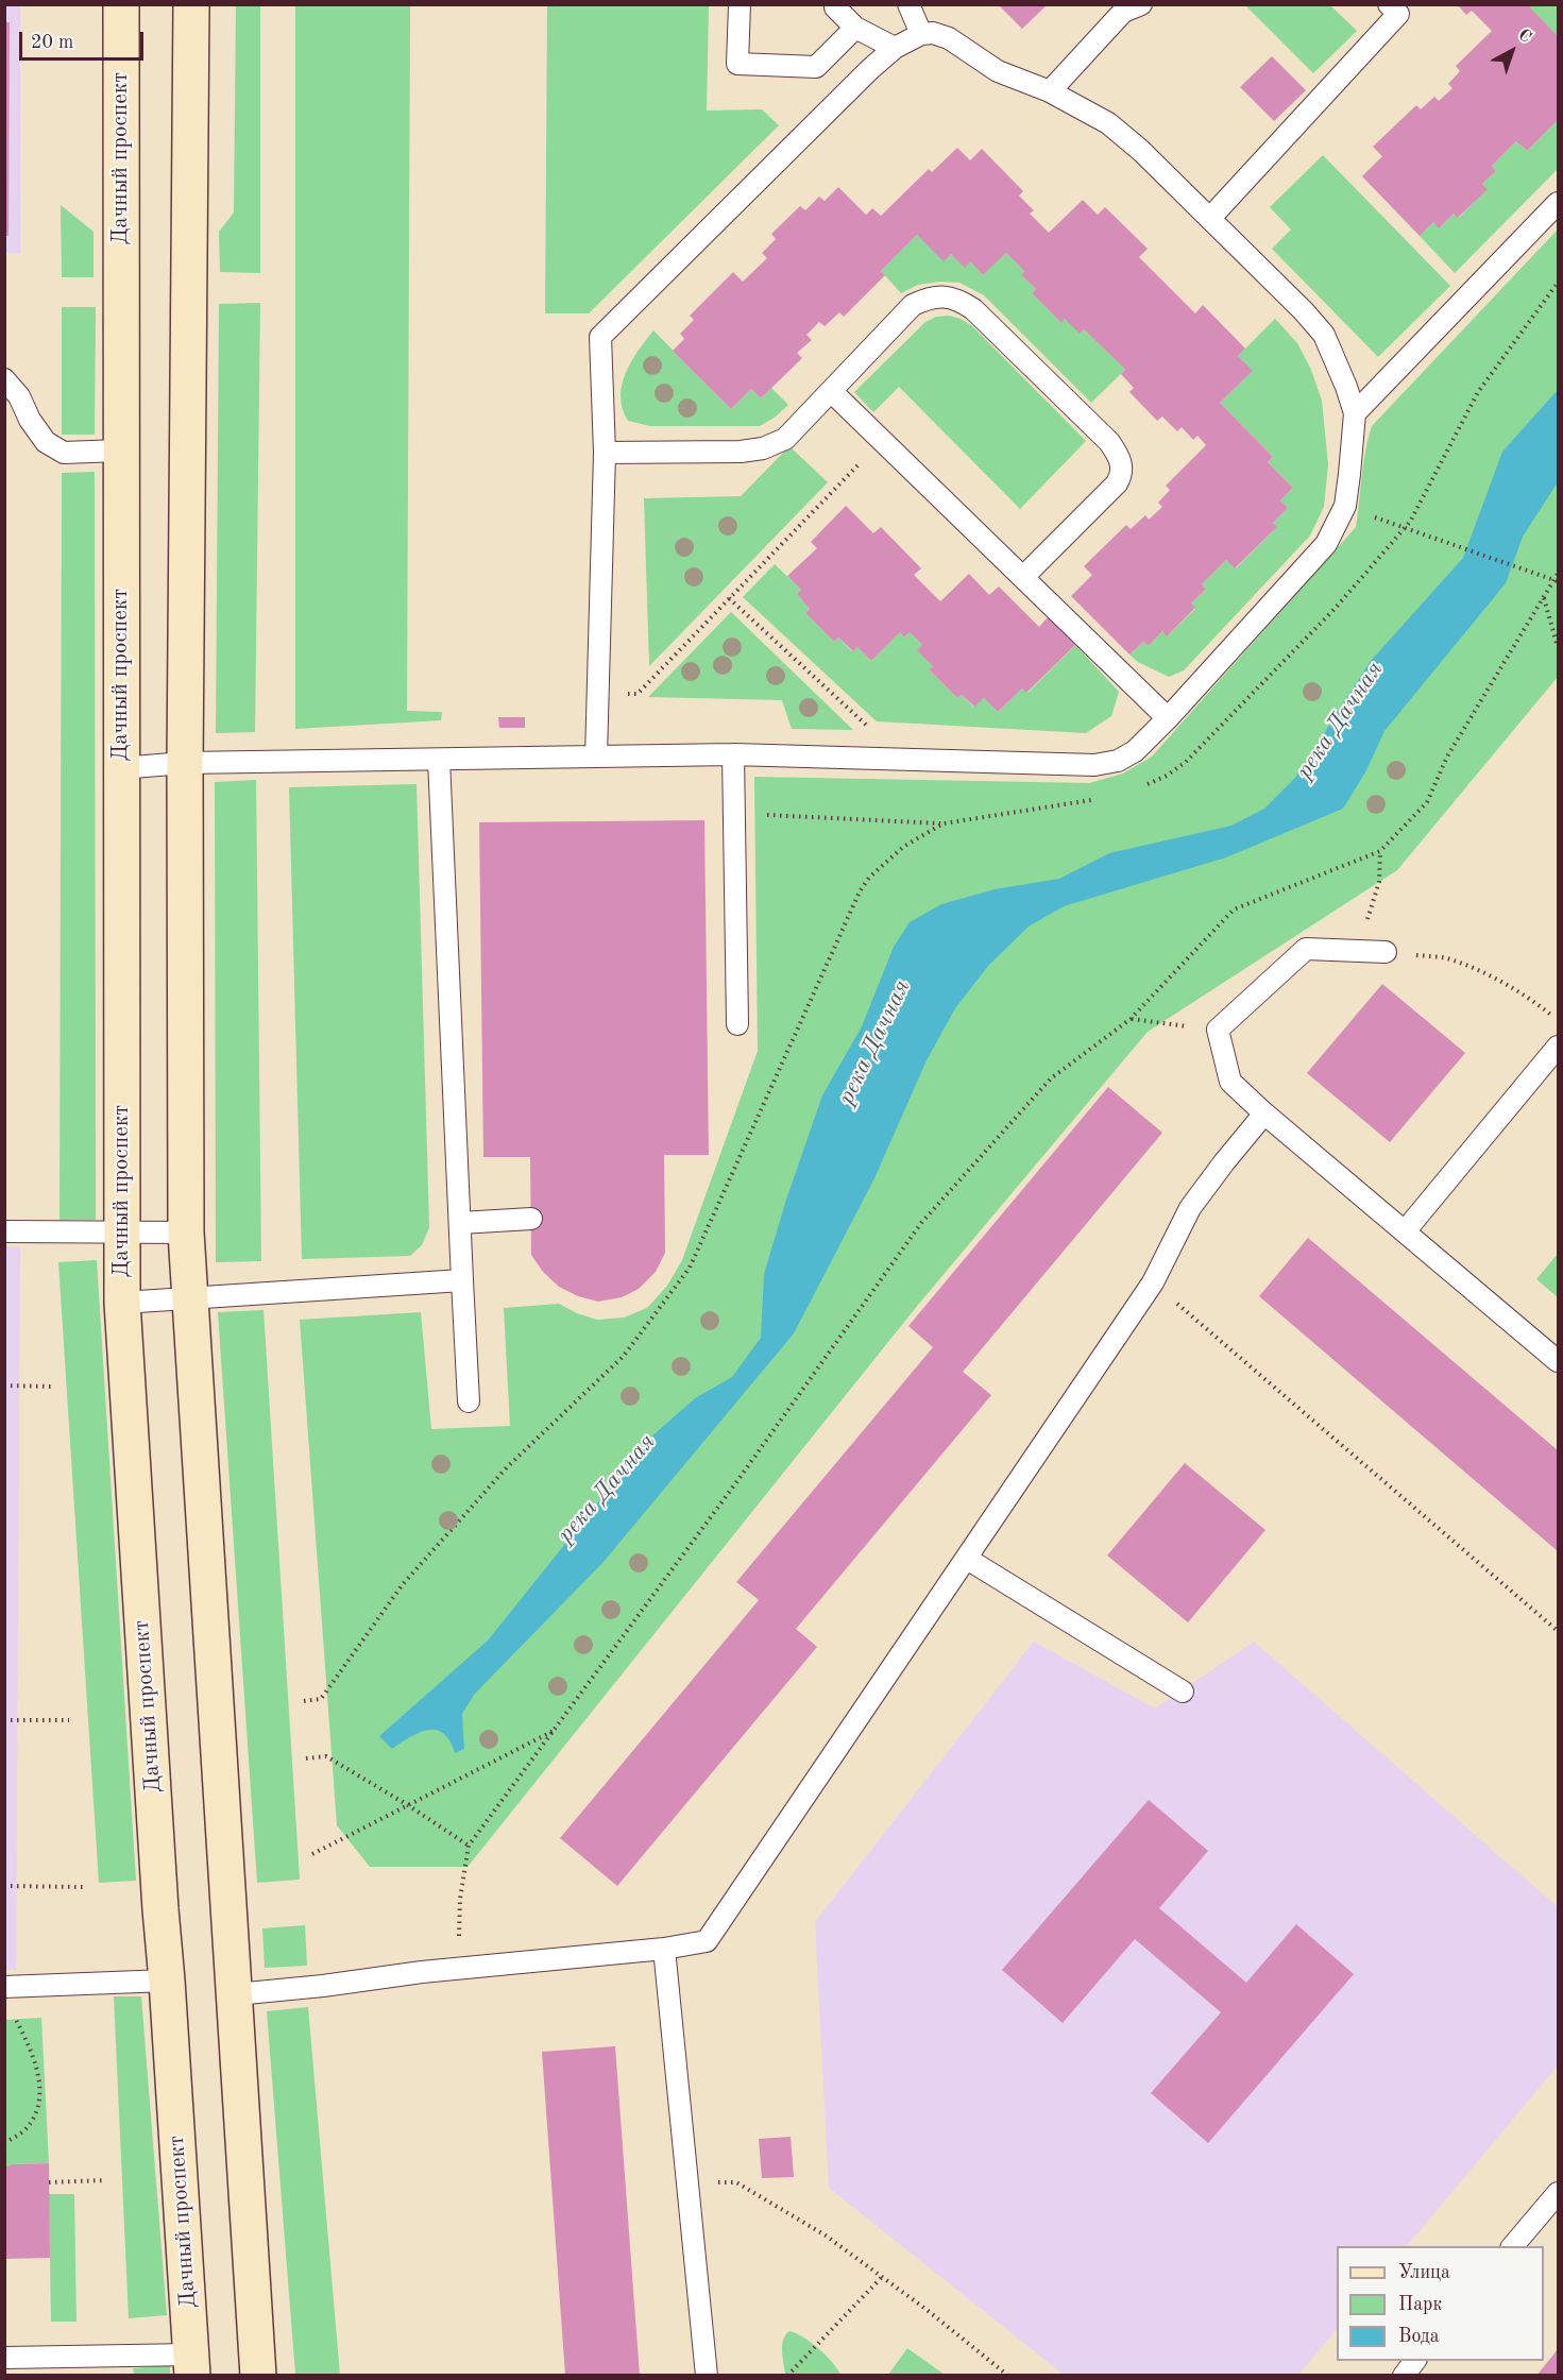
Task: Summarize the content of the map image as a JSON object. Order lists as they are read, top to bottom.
{
  "streets": {
    "main road": ["Дачный проспект"]
  },
  "water": ["река Дачная"],
  "legend": ["Улица", "Парк", "Вода"],
  "scale_bar": "20 m",
  "north": "top right"
}
